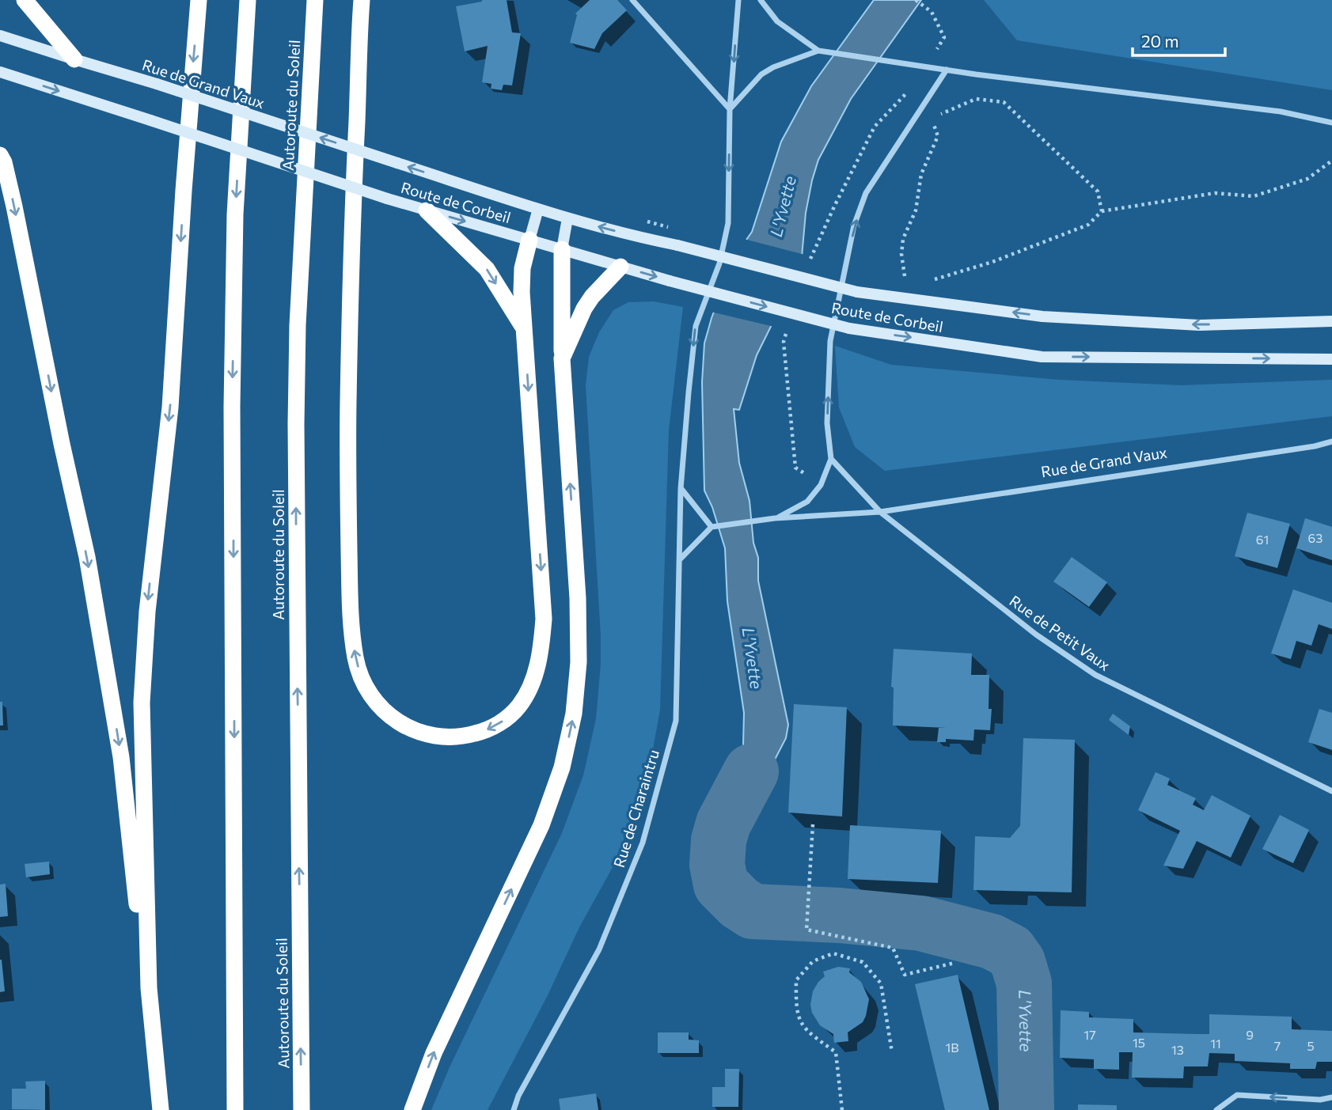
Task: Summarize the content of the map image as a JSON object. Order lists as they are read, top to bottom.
{
  "streets": {
    "highway": ["Autoroute du Soleil"],
    "main road": ["Rue de Grand Vaux", "Route de Corbeil"],
    "street": ["Rue de Petit Vaux", "Rue de Charaintru"]
  },
  "crossings": [
    ["Rue de Grand Vaux", "Route de Corbeil"],
    ["Rue de Grand Vaux", "Rue de Petit Vaux"]
  ],
  "one_way": ["Rue de Charaintru"],
  "water": ["L'Yvette"],
  "house_numbers": [
    "63",
    "61",
    "17",
    "9",
    "15",
    "11",
    "7",
    "5",
    "1B",
    "13"
  ],
  "scale_bar": "20 m"
}
